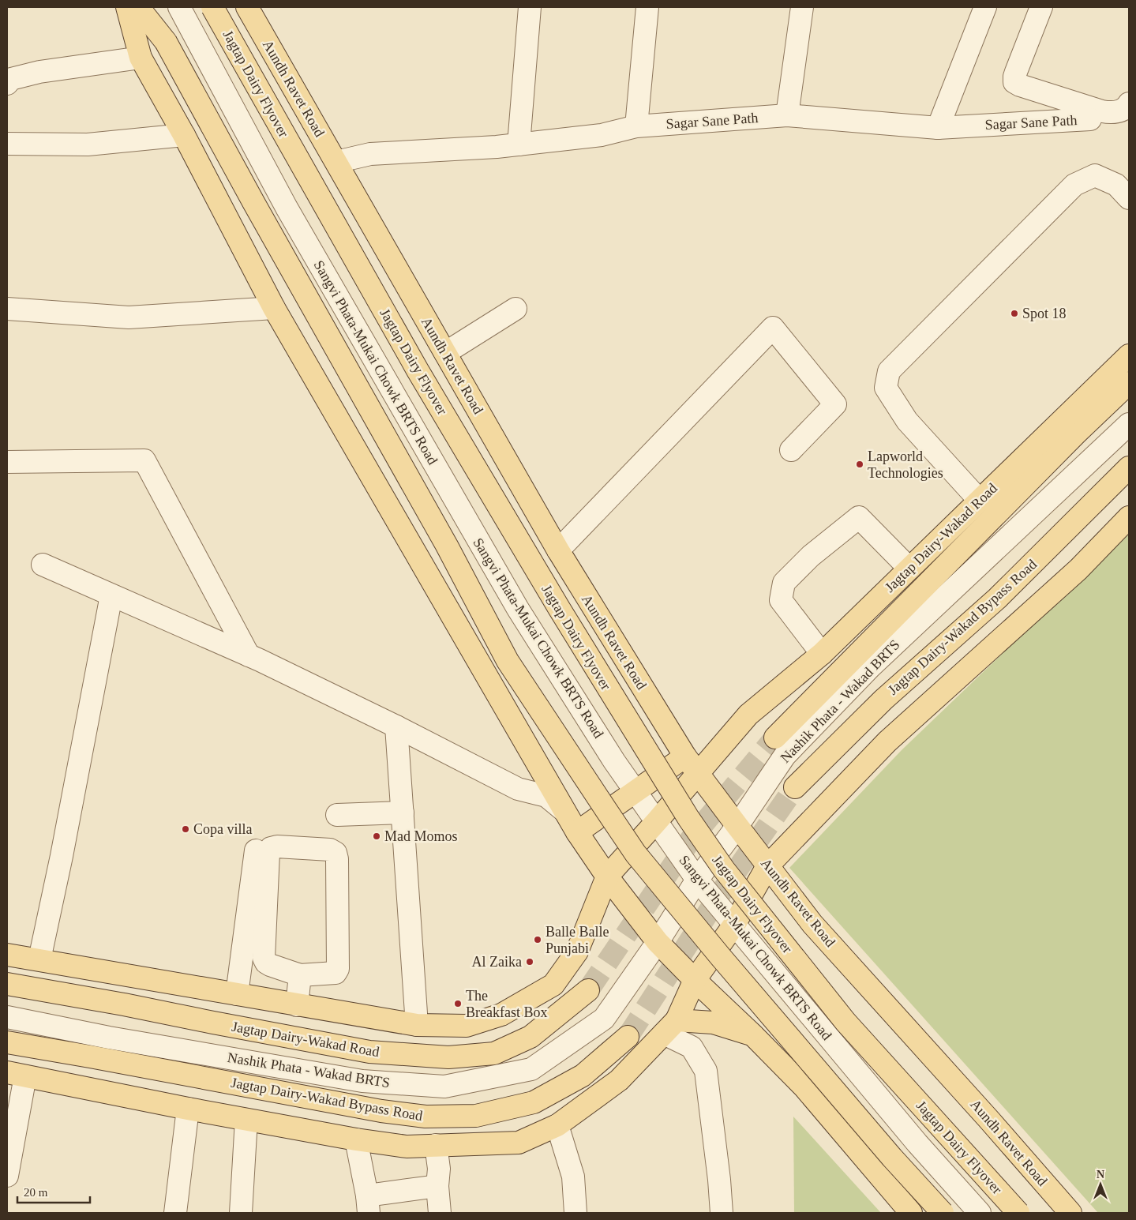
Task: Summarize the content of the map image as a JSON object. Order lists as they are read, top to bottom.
{
  "streets": {
    "main road": [
      "Jagtap Dairy Flyover",
      "Aundh Ravet Road",
      "Jagtap Dairy-Wakad Road",
      "Jagtap Dairy-Wakad Bypass Road"
    ],
    "street": ["Sagar Sane Path", "Sangvi Phata-Mukai Chowk BRTS Road", "Nashik Phata - Wakad BRTS"]
  },
  "crossings": [
    ["Aundh Ravet Road", "Sagar Sane Path"],
    ["Aundh Ravet Road", "Jagtap Dairy-Wakad Road"],
    ["Aundh Ravet Road", "Nashik Phata - Wakad BRTS"],
    ["Sangvi Phata-Mukai Chowk BRTS Road", "Jagtap Dairy-Wakad Road"],
    ["Sangvi Phata-Mukai Chowk BRTS Road", "Nashik Phata - Wakad BRTS"]
  ],
  "places": [
    "Spot 18",
    "Lapworld Technologies",
    "Copa villa",
    "Mad Momos",
    "Balle Balle Punjabi",
    "Al Zaika",
    "The Breakfast Box"
  ],
  "scale_bar": "20 m",
  "north": "top"
}
